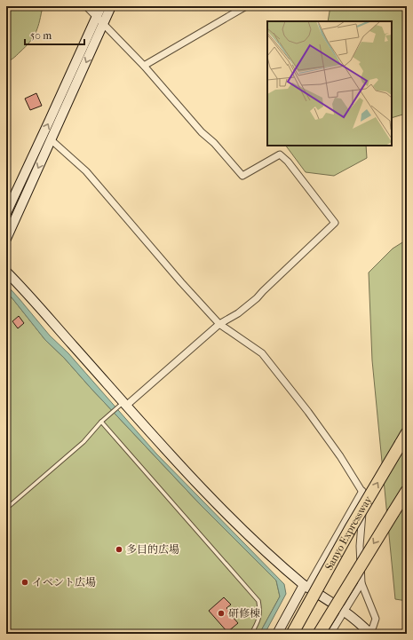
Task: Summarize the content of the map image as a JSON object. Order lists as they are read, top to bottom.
{
  "streets": {
    "highway": ["Sanyo Expressway"]
  },
  "places": ["多目的広場", "イベント広場", "研修棟"],
  "scale_bar": "50 m"
}
